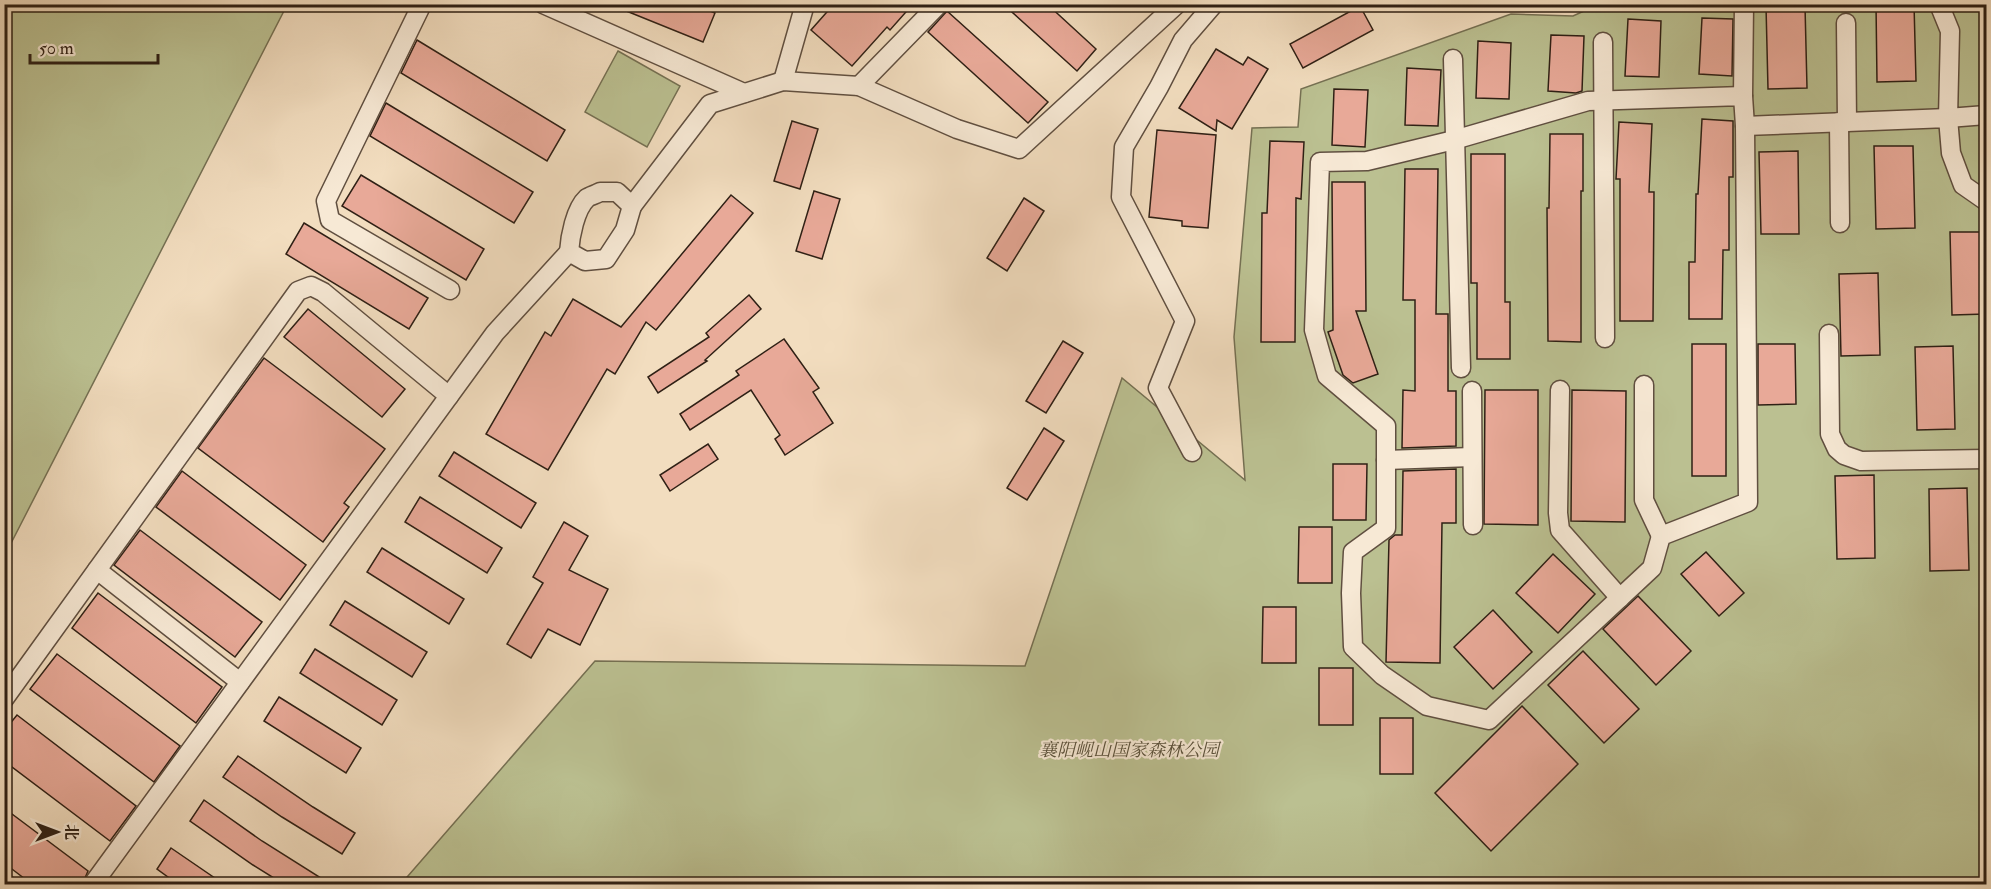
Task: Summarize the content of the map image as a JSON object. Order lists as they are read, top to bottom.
{
  "parks": ["襄阳岘山国家森林公园"],
  "scale_bar": "50 m",
  "north": "right"
}
